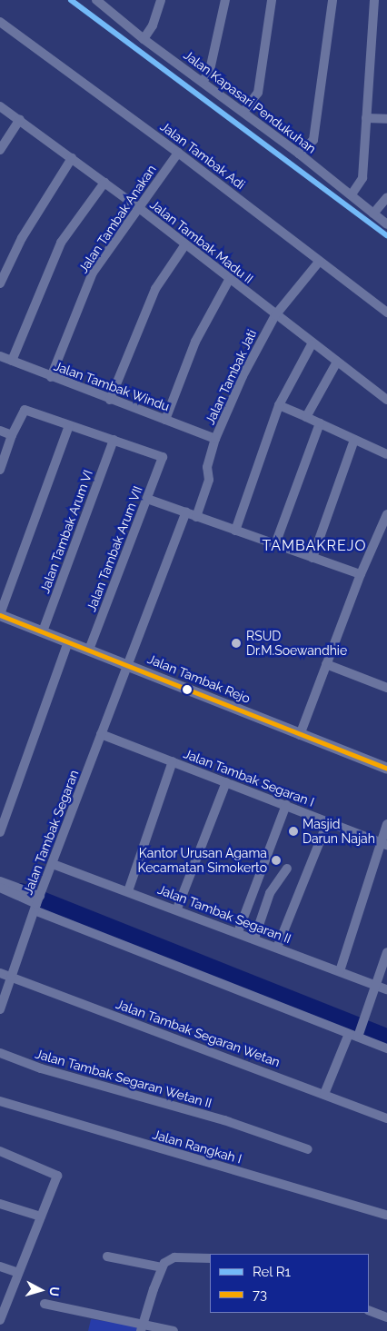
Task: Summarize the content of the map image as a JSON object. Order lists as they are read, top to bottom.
{
  "streets": {
    "street": [
      "Jalan Kapasari Pendukuhan",
      "Jalan Tambak Adi",
      "Jalan Tambak Anakan",
      "Jalan Tambak Madu II",
      "Jalan Tambak Jati",
      "Jalan Tambak Windu",
      "Jalan Tambak Arum VI",
      "Jalan Tambak Arum VII",
      "Jalan Tambak Rejo",
      "Jalan Tambak Segaran I",
      "Jalan Tambak Segaran",
      "Jalan Tambak Segaran II",
      "Jalan Tambak Segaran Wetan",
      "Jalan Tambak Segaran Wetan II",
      "Jalan Rangkah I"
    ]
  },
  "crossings": [
    ["Jalan Tambak Adi", "Jalan Tambak Anakan"],
    ["Jalan Tambak Adi", "Jalan Tambak Jati"],
    ["Jalan Tambak Anakan", "Jalan Tambak Madu II"],
    ["Jalan Tambak Anakan", "Jalan Tambak Windu"],
    ["Jalan Tambak Madu II", "Jalan Tambak Jati"],
    ["Jalan Tambak Jati", "Jalan Tambak Windu"],
    ["Jalan Tambak Arum VI", "Jalan Tambak Arum VII"],
    ["Jalan Tambak Arum VI", "Jalan Tambak Rejo"],
    ["Jalan Tambak Arum VII", "Jalan Tambak Rejo"],
    ["Jalan Tambak Rejo", "Jalan Tambak Segaran"],
    ["Jalan Tambak Segaran I", "Jalan Tambak Segaran"],
    ["Jalan Tambak Segaran", "Jalan Tambak Segaran II"],
    ["Jalan Tambak Segaran", "Jalan Tambak Segaran Wetan"]
  ],
  "districts": ["TAMBAKREJO"],
  "places": ["RSUD Dr.M.Soewandhie", "Masjid Darun Najah", "Kantor Urusan Agama Kecamatan Simokerto"],
  "lines": ["rail line R1", "transit line 73"],
  "legend": ["Rel R1", "73"],
  "north": "right"
}
